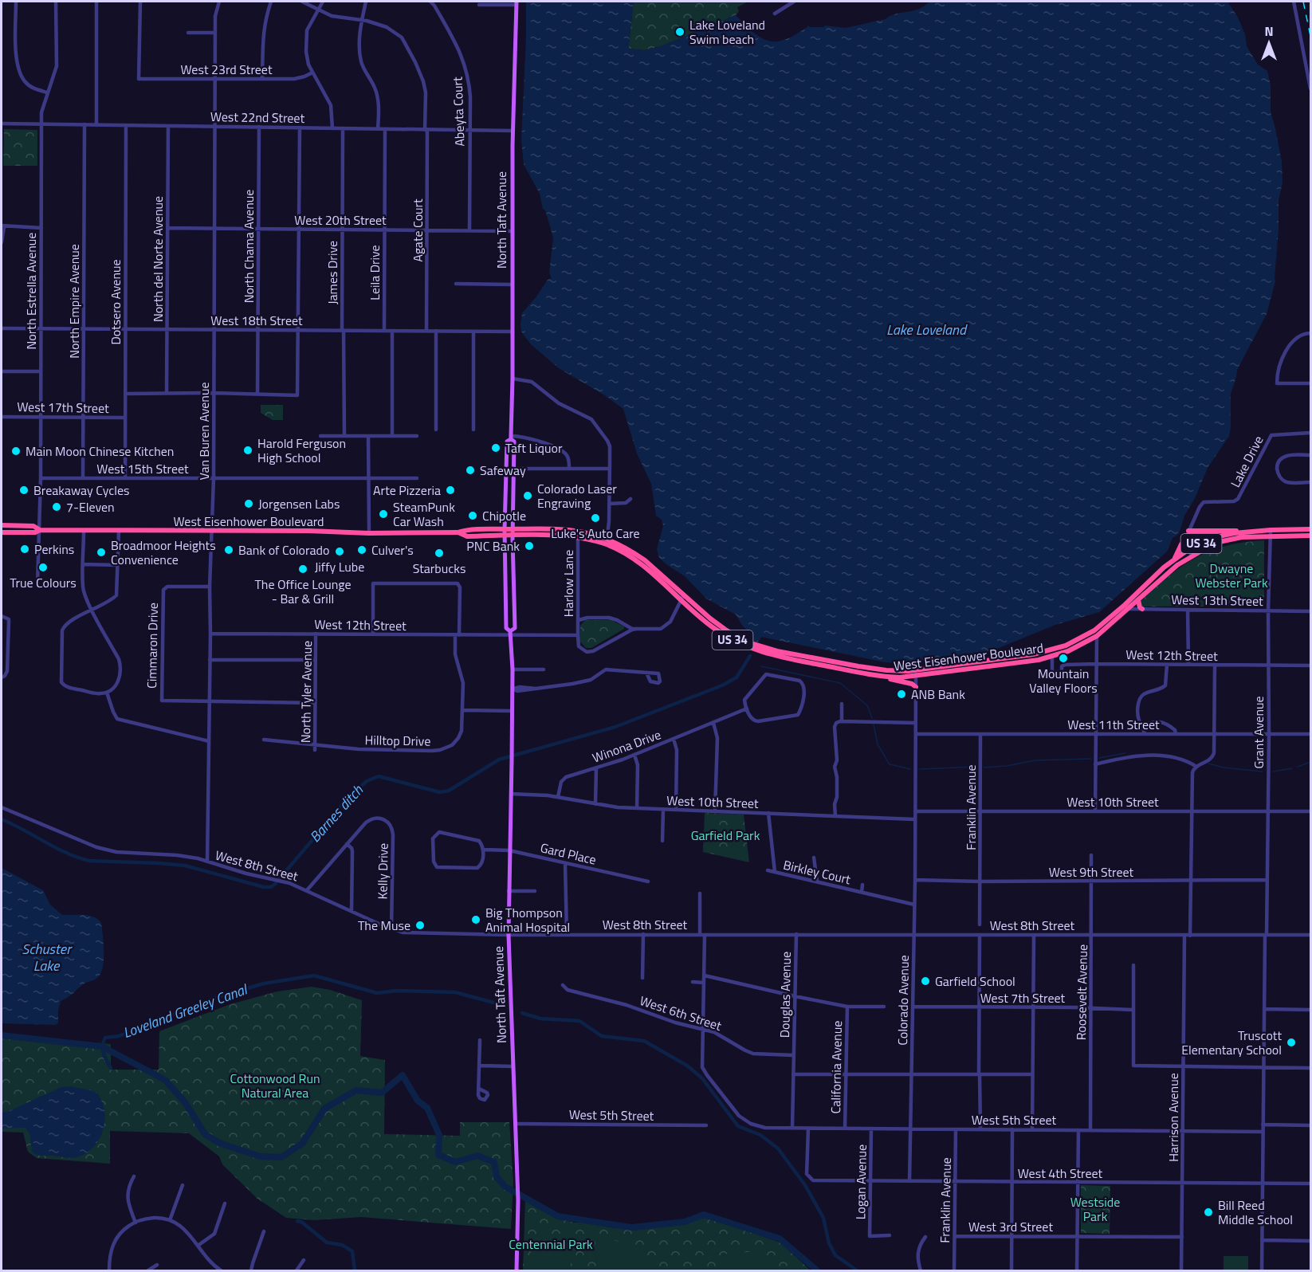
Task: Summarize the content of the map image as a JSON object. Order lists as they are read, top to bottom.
{
  "streets": {
    "highway": ["West Eisenhower Boulevard", "US 34"],
    "main road": ["North Taft Avenue"],
    "street": [
      "West 23rd Street",
      "Abeyta Court",
      "West 22nd Street",
      "West 20th Street",
      "Agate Court",
      "North Chama Avenue",
      "North del Norte Avenue",
      "James Drive",
      "Leila Drive",
      "North Estrella Avenue",
      "North Empire Avenue",
      "Dotsero Avenue",
      "West 18th Street",
      "West 17th Street",
      "Van Buren Avenue",
      "Lake Drive",
      "West 15th Street",
      "Harlow Lane",
      "West 13th Street",
      "West 12th Street",
      "Cimmaron Drive",
      "North Tyler Avenue",
      "West 11th Street",
      "Grant Avenue",
      "Hilltop Drive",
      "Winona Drive",
      "West 10th Street",
      "Franklin Avenue",
      "Gard Place",
      "West 8th Street",
      "Kelly Drive",
      "Birkley Court",
      "West 9th Street",
      "Roosevelt Avenue",
      "Douglas Avenue",
      "West 7th Street",
      "Colorado Avenue",
      "West 6th Street",
      "California Avenue",
      "West 5th Street",
      "Harrison Avenue",
      "West 4th Street",
      "Logan Avenue",
      "West 3rd Street"
    ]
  },
  "crossings": [
    ["West 23rd Street", "Van Buren Avenue"],
    ["Abeyta Court", "West 22nd Street"],
    ["Abeyta Court", "West 20th Street"],
    ["West 22nd Street", "North Taft Avenue"],
    ["West 22nd Street", "Agate Court"],
    ["West 22nd Street", "North Chama Avenue"],
    ["West 22nd Street", "North del Norte Avenue"],
    ["West 22nd Street", "James Drive"],
    ["West 22nd Street", "Leila Drive"],
    ["West 22nd Street", "North Estrella Avenue"],
    ["West 22nd Street", "North Empire Avenue"],
    ["West 22nd Street", "Dotsero Avenue"],
    ["West 22nd Street", "Van Buren Avenue"],
    ["West 20th Street", "North Taft Avenue"],
    ["West 20th Street", "Agate Court"],
    ["West 20th Street", "North Chama Avenue"],
    ["West 20th Street", "North del Norte Avenue"],
    ["West 20th Street", "James Drive"],
    ["West 20th Street", "Leila Drive"],
    ["West 20th Street", "Van Buren Avenue"],
    ["North Taft Avenue", "West 18th Street"],
    ["North Taft Avenue", "West Eisenhower Boulevard"],
    ["North Taft Avenue", "West 12th Street"],
    ["North Taft Avenue", "West 10th Street"],
    ["North Taft Avenue", "Gard Place"],
    ["North Taft Avenue", "West 8th Street"],
    ["North Taft Avenue", "West 5th Street"],
    ["Agate Court", "West 18th Street"],
    ["North Chama Avenue", "West 18th Street"],
    ["North Chama Avenue", "West 17th Street"],
    ["North del Norte Avenue", "West 18th Street"],
    ["North del Norte Avenue", "West 17th Street"],
    ["James Drive", "West 18th Street"],
    ["Leila Drive", "West 18th Street"],
    ["North Estrella Avenue", "West 18th Street"],
    ["North Estrella Avenue", "West 17th Street"],
    ["North Estrella Avenue", "West 15th Street"],
    ["North Estrella Avenue", "West Eisenhower Boulevard"],
    ["North Empire Avenue", "West 18th Street"],
    ["North Empire Avenue", "West 17th Street"],
    ["North Empire Avenue", "West 15th Street"],
    ["Dotsero Avenue", "West 18th Street"],
    ["Dotsero Avenue", "West 17th Street"],
    ["Dotsero Avenue", "West 15th Street"],
    ["West 18th Street", "West 17th Street"],
    ["West 18th Street", "Van Buren Avenue"],
    ["West 17th Street", "Van Buren Avenue"],
    ["Van Buren Avenue", "West 15th Street"],
    ["Van Buren Avenue", "West Eisenhower Boulevard"],
    ["Van Buren Avenue", "West 12th Street"],
    ["Van Buren Avenue", "Cimmaron Drive"],
    ["Van Buren Avenue", "West 8th Street"],
    ["West Eisenhower Boulevard", "Harlow Lane"],
    ["West Eisenhower Boulevard", "West 13th Street"],
    ["West Eisenhower Boulevard", "West 12th Street"],
    ["West Eisenhower Boulevard", "Grant Avenue"],
    ["Harlow Lane", "West 12th Street"],
    ["West 13th Street", "Grant Avenue"],
    ["West 12th Street", "North Tyler Avenue"],
    ["West 12th Street", "Grant Avenue"],
    ["West 12th Street", "Hilltop Drive"],
    ["North Tyler Avenue", "Hilltop Drive"],
    ["West 11th Street", "Grant Avenue"],
    ["West 11th Street", "Franklin Avenue"],
    ["Grant Avenue", "West 10th Street"],
    ["Grant Avenue", "West 8th Street"],
    ["Grant Avenue", "West 9th Street"],
    ["Grant Avenue", "West 5th Street"],
    ["Winona Drive", "West 10th Street"],
    ["West 10th Street", "Franklin Avenue"],
    ["West 10th Street", "Colorado Avenue"],
    ["Franklin Avenue", "West 9th Street"],
    ["Franklin Avenue", "West 5th Street"],
    ["Franklin Avenue", "West 4th Street"],
    ["Franklin Avenue", "West 3rd Street"],
    ["West 8th Street", "Kelly Drive"],
    ["West 8th Street", "Roosevelt Avenue"],
    ["West 8th Street", "Douglas Avenue"],
    ["West 8th Street", "Colorado Avenue"],
    ["West 8th Street", "Harrison Avenue"],
    ["Birkley Court", "Colorado Avenue"],
    ["West 9th Street", "Roosevelt Avenue"],
    ["West 9th Street", "Colorado Avenue"],
    ["Roosevelt Avenue", "West 7th Street"],
    ["Roosevelt Avenue", "West 5th Street"],
    ["Douglas Avenue", "West 6th Street"],
    ["West 7th Street", "Colorado Avenue"],
    ["Colorado Avenue", "West 5th Street"],
    ["Colorado Avenue", "West 4th Street"],
    ["West 6th Street", "West 5th Street"],
    ["California Avenue", "West 5th Street"],
    ["West 5th Street", "Harrison Avenue"],
    ["West 5th Street", "West 4th Street"],
    ["West 5th Street", "Logan Avenue"],
    ["Harrison Avenue", "West 4th Street"],
    ["Harrison Avenue", "West 3rd Street"],
    ["West 4th Street", "Logan Avenue"]
  ],
  "water": [
    "Lake Loveland",
    "Barnes ditch",
    "Schuster Lake",
    "Loveland Greeley Canal"
  ],
  "parks": [
    "Dwayne Webster Park",
    "Garfield Park",
    "Cottonwood Run Natural Area",
    "Westside Park",
    "Centennial Park"
  ],
  "places": [
    "Lake Loveland Swim beach",
    "Taft Liquor",
    "Harold Ferguson High School",
    "Main Moon Chinese Kitchen",
    "Safeway",
    "Breakaway Cycles",
    "Arte Pizzeria",
    "Colorado Laser Engraving",
    "Jorgensen Labs",
    "7-Eleven",
    "SteamPunk Car Wash",
    "Chipotle",
    "Luke's Auto Care",
    "PNC Bank",
    "Perkins",
    "Bank of Colorado",
    "Culver's",
    "Jiffy Lube",
    "Broadmoor Heights Convenience",
    "Starbucks",
    "True Colours",
    "The Office Lounge - Bar & Grill",
    "Mountain Valley Floors",
    "ANB Bank",
    "Big Thompson Animal Hospital",
    "The Muse",
    "Garfield School",
    "Truscott Elementary School",
    "Bill Reed Middle School"
  ],
  "north": "top"
}
